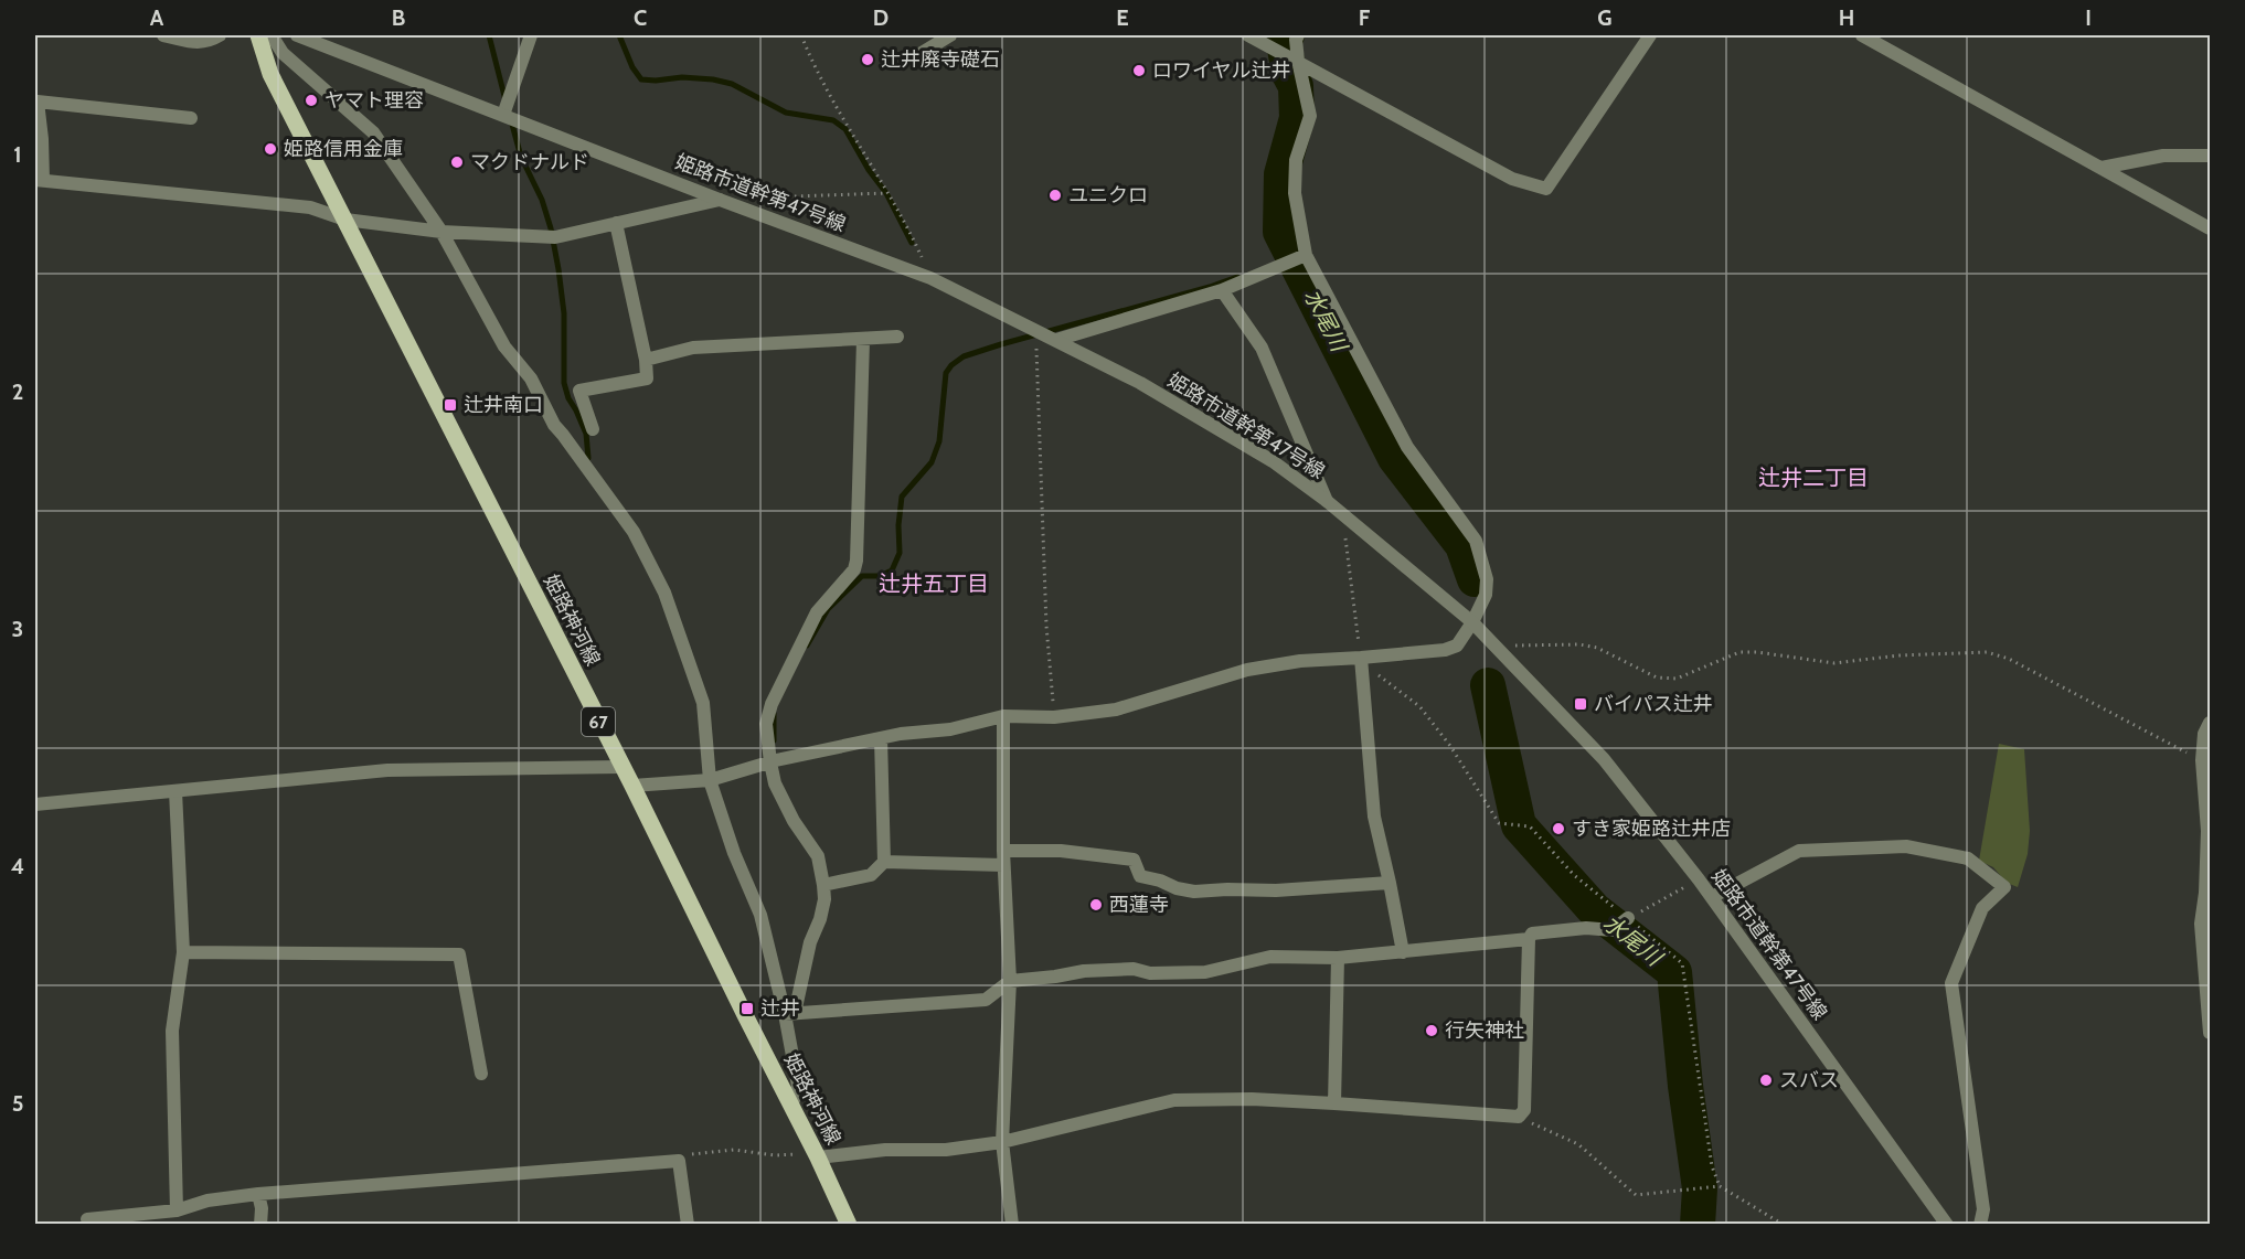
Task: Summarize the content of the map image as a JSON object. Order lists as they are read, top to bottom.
{
  "streets": {
    "main road": ["姫路神河線", "67"],
    "street": ["姫路市道幹第47号線"]
  },
  "districts": ["辻井二丁目", "辻井五丁目"],
  "water": ["水尾川"],
  "places": {
    "other": [
      "辻井廃寺礎石",
      "ロワイヤル辻井",
      "ヤマト理容",
      "姫路信用金庫",
      "マクドナルド",
      "ユニクロ",
      "すき家姫路辻井店",
      "西蓮寺",
      "行矢神社",
      "スバス"
    ],
    "transit": ["辻井南口", "バイパス辻井", "辻井"]
  },
  "grid": {
    "columns": [
      "A",
      "B",
      "C",
      "D",
      "E",
      "F",
      "G",
      "H",
      "I"
    ],
    "rows": [
      "1",
      "2",
      "3",
      "4",
      "5"
    ]
  }
}
